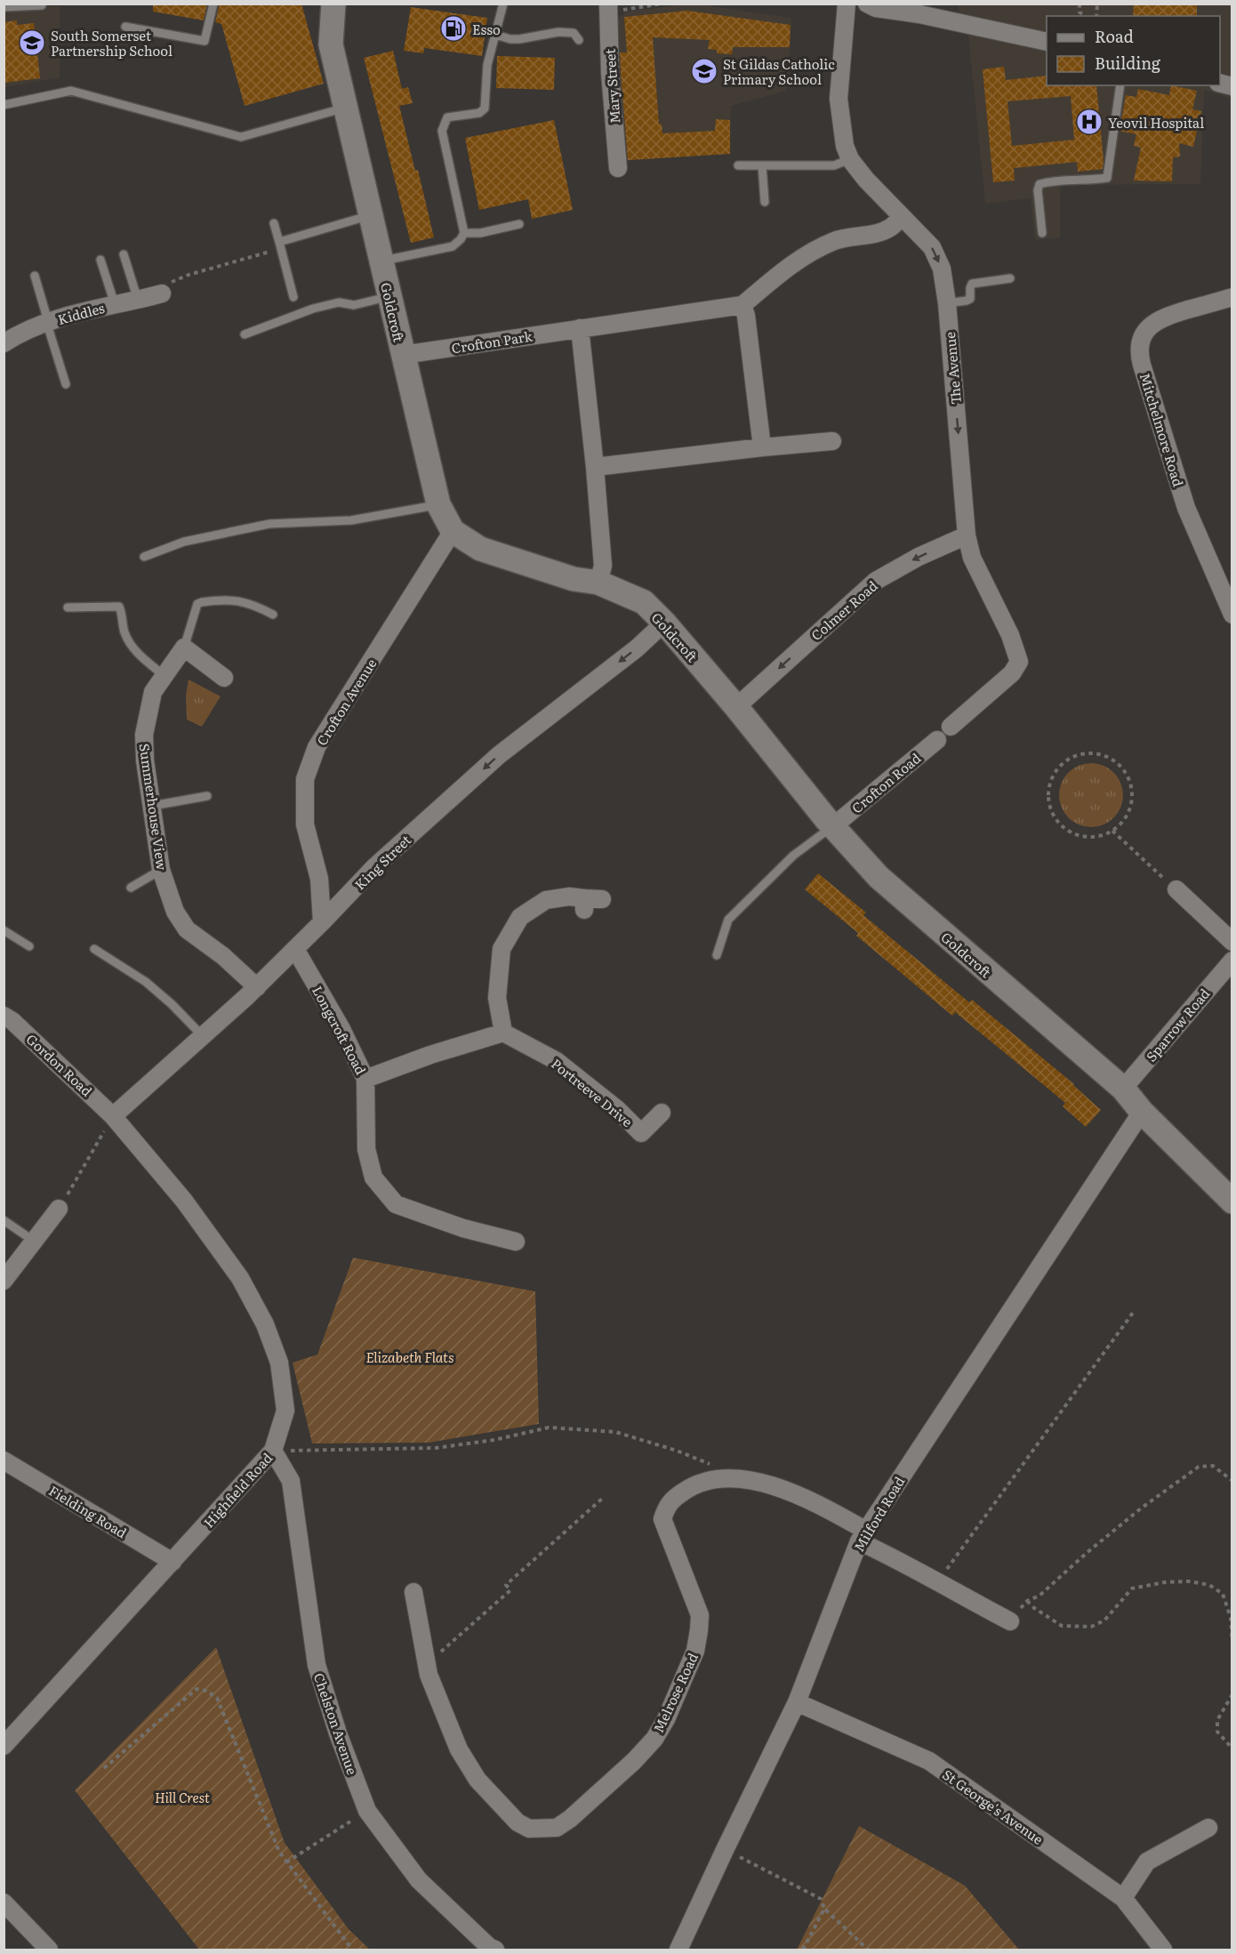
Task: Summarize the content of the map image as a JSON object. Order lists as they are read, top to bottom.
{
  "streets": {
    "street": [
      "Mary Street",
      "Goldcroft",
      "Kiddles",
      "Crofton Park",
      "The Avenue",
      "Mitchelmore Road",
      "Colmer Road",
      "Crofton Avenue",
      "Crofton Road",
      "Summerhouse View",
      "King Street",
      "Sparrow Road",
      "Longcroft Road",
      "Gordon Road",
      "Portreeve Drive",
      "Highfield Road",
      "Fielding Road",
      "Milford Road",
      "Melrose Road",
      "Chelston Avenue",
      "St George's Avenue"
    ]
  },
  "crossings": [
    ["Goldcroft", "Crofton Park"],
    ["Goldcroft", "Colmer Road"],
    ["Goldcroft", "Crofton Avenue"],
    ["Goldcroft", "Crofton Road"],
    ["Goldcroft", "King Street"],
    ["Goldcroft", "Sparrow Road"],
    ["Goldcroft", "Milford Road"],
    ["The Avenue", "Colmer Road"],
    ["Crofton Avenue", "King Street"],
    ["Summerhouse View", "King Street"],
    ["King Street", "Longcroft Road"],
    ["King Street", "Gordon Road"],
    ["King Street", "Highfield Road"],
    ["Gordon Road", "Highfield Road"],
    ["Highfield Road", "Fielding Road"],
    ["Highfield Road", "Chelston Avenue"],
    ["Milford Road", "Melrose Road"],
    ["Milford Road", "St George's Avenue"]
  ],
  "one_way": ["The Avenue", "Colmer Road", "King Street"],
  "parks": ["Elizabeth Flats", "Hill Crest"],
  "places": {
    "fuel station": ["Esso"],
    "school or university": ["South Somerset Partnership School", "St Gildas Catholic Primary School"],
    "hospital": ["Yeovil Hospital"]
  },
  "legend": ["Road", "Building"]
}
